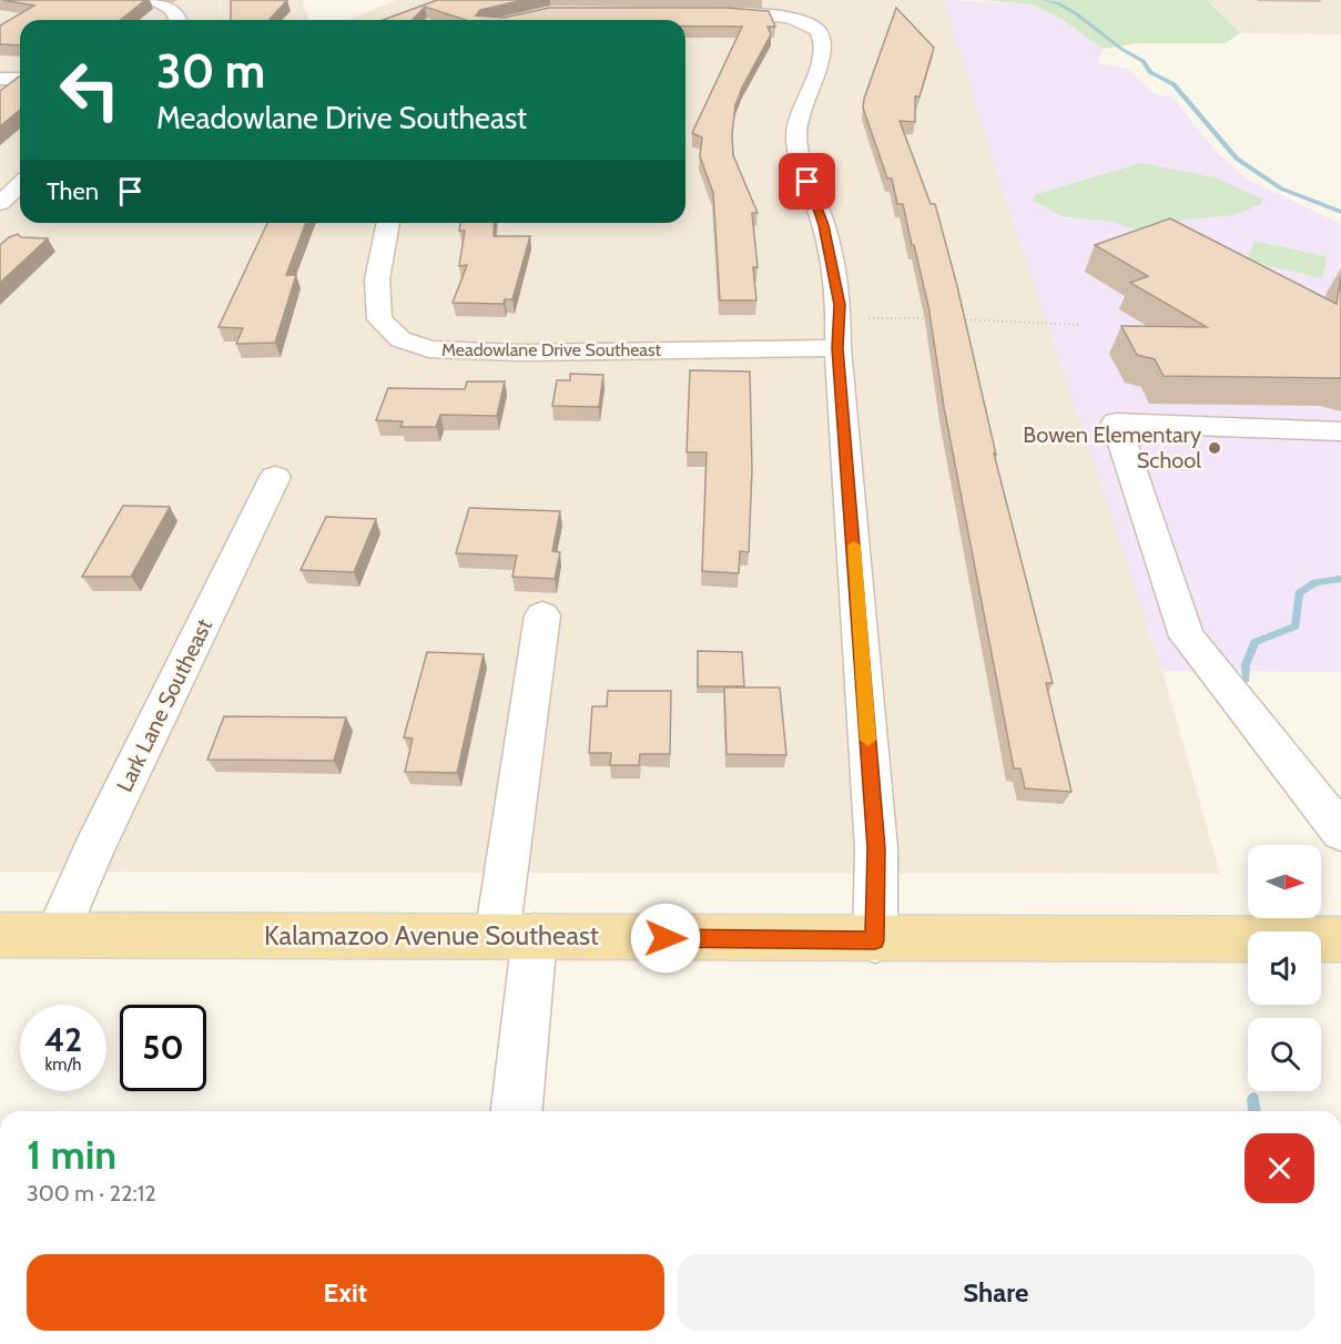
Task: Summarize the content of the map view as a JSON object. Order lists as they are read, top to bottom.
{
  "streets": {
    "main road": ["Kalamazoo Avenue Southeast"],
    "street": ["Meadowlane Drive Southeast", "Lark Lane Southeast"]
  },
  "crossings": [
    ["Lark Lane Southeast", "Kalamazoo Avenue Southeast"]
  ],
  "places": ["Bowen Elementary School"],
  "north": "right",
  "page": {
    "turn": ["30 m", "Meadowlane Drive Southeast"],
    "then": "Then",
    "speed": "42 km/h",
    "limit": "50",
    "heading": ["1 min", "300 m · 22:12"],
    "buttons": ["Exit", "Share"]
  }
}
